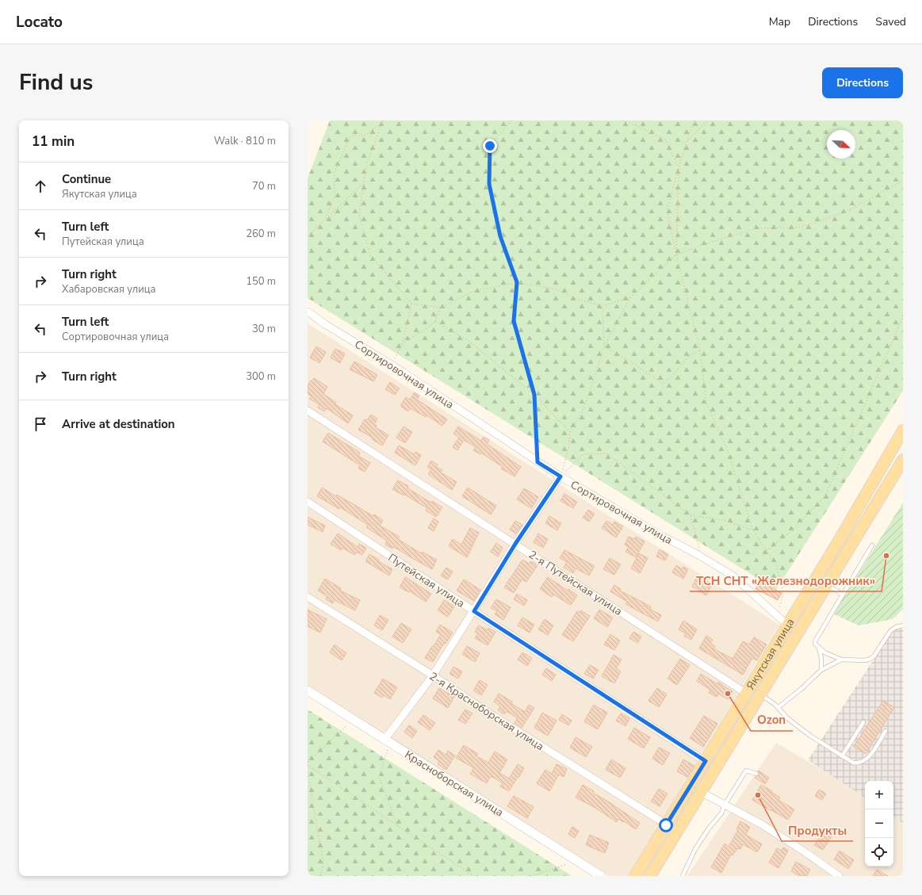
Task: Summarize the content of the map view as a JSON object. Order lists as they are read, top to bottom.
{
  "streets": {
    "main road": ["Якутская улица"],
    "street": [
      "Сортировочная улица",
      "Путейская улица",
      "2-я Путейская улица",
      "2-я Красноборская улица",
      "Красноборская улица"
    ]
  },
  "crossings": [
    ["Сортировочная улица", "Якутская улица"],
    ["Путейская улица", "Якутская улица"],
    ["2-я Путейская улица", "Якутская улица"],
    ["Якутская улица", "2-я Красноборская улица"]
  ],
  "places": ["ТСН СНТ «Железнодорожник»", "Ozon", "Продукты"],
  "north": "bottom right",
  "page": {
    "header": "Locato",
    "nav": ["Map", "Directions", "Saved"],
    "title": "Find us",
    "buttons": "Directions",
    "heading": ["11 min", "Walk · 810 m"],
    "list": [
      ["Continue", "Якутская улица", "70 m"],
      ["Turn left", "Путейская улица", "260 m"],
      ["Turn right", "Хабаровская улица", "150 m"],
      ["Turn left", "Сортировочная улица", "30 m"],
      ["Turn right", "300 m"],
      "Arrive at destination"
    ],
    "map_buttons": ["+", "−"]
  }
}
